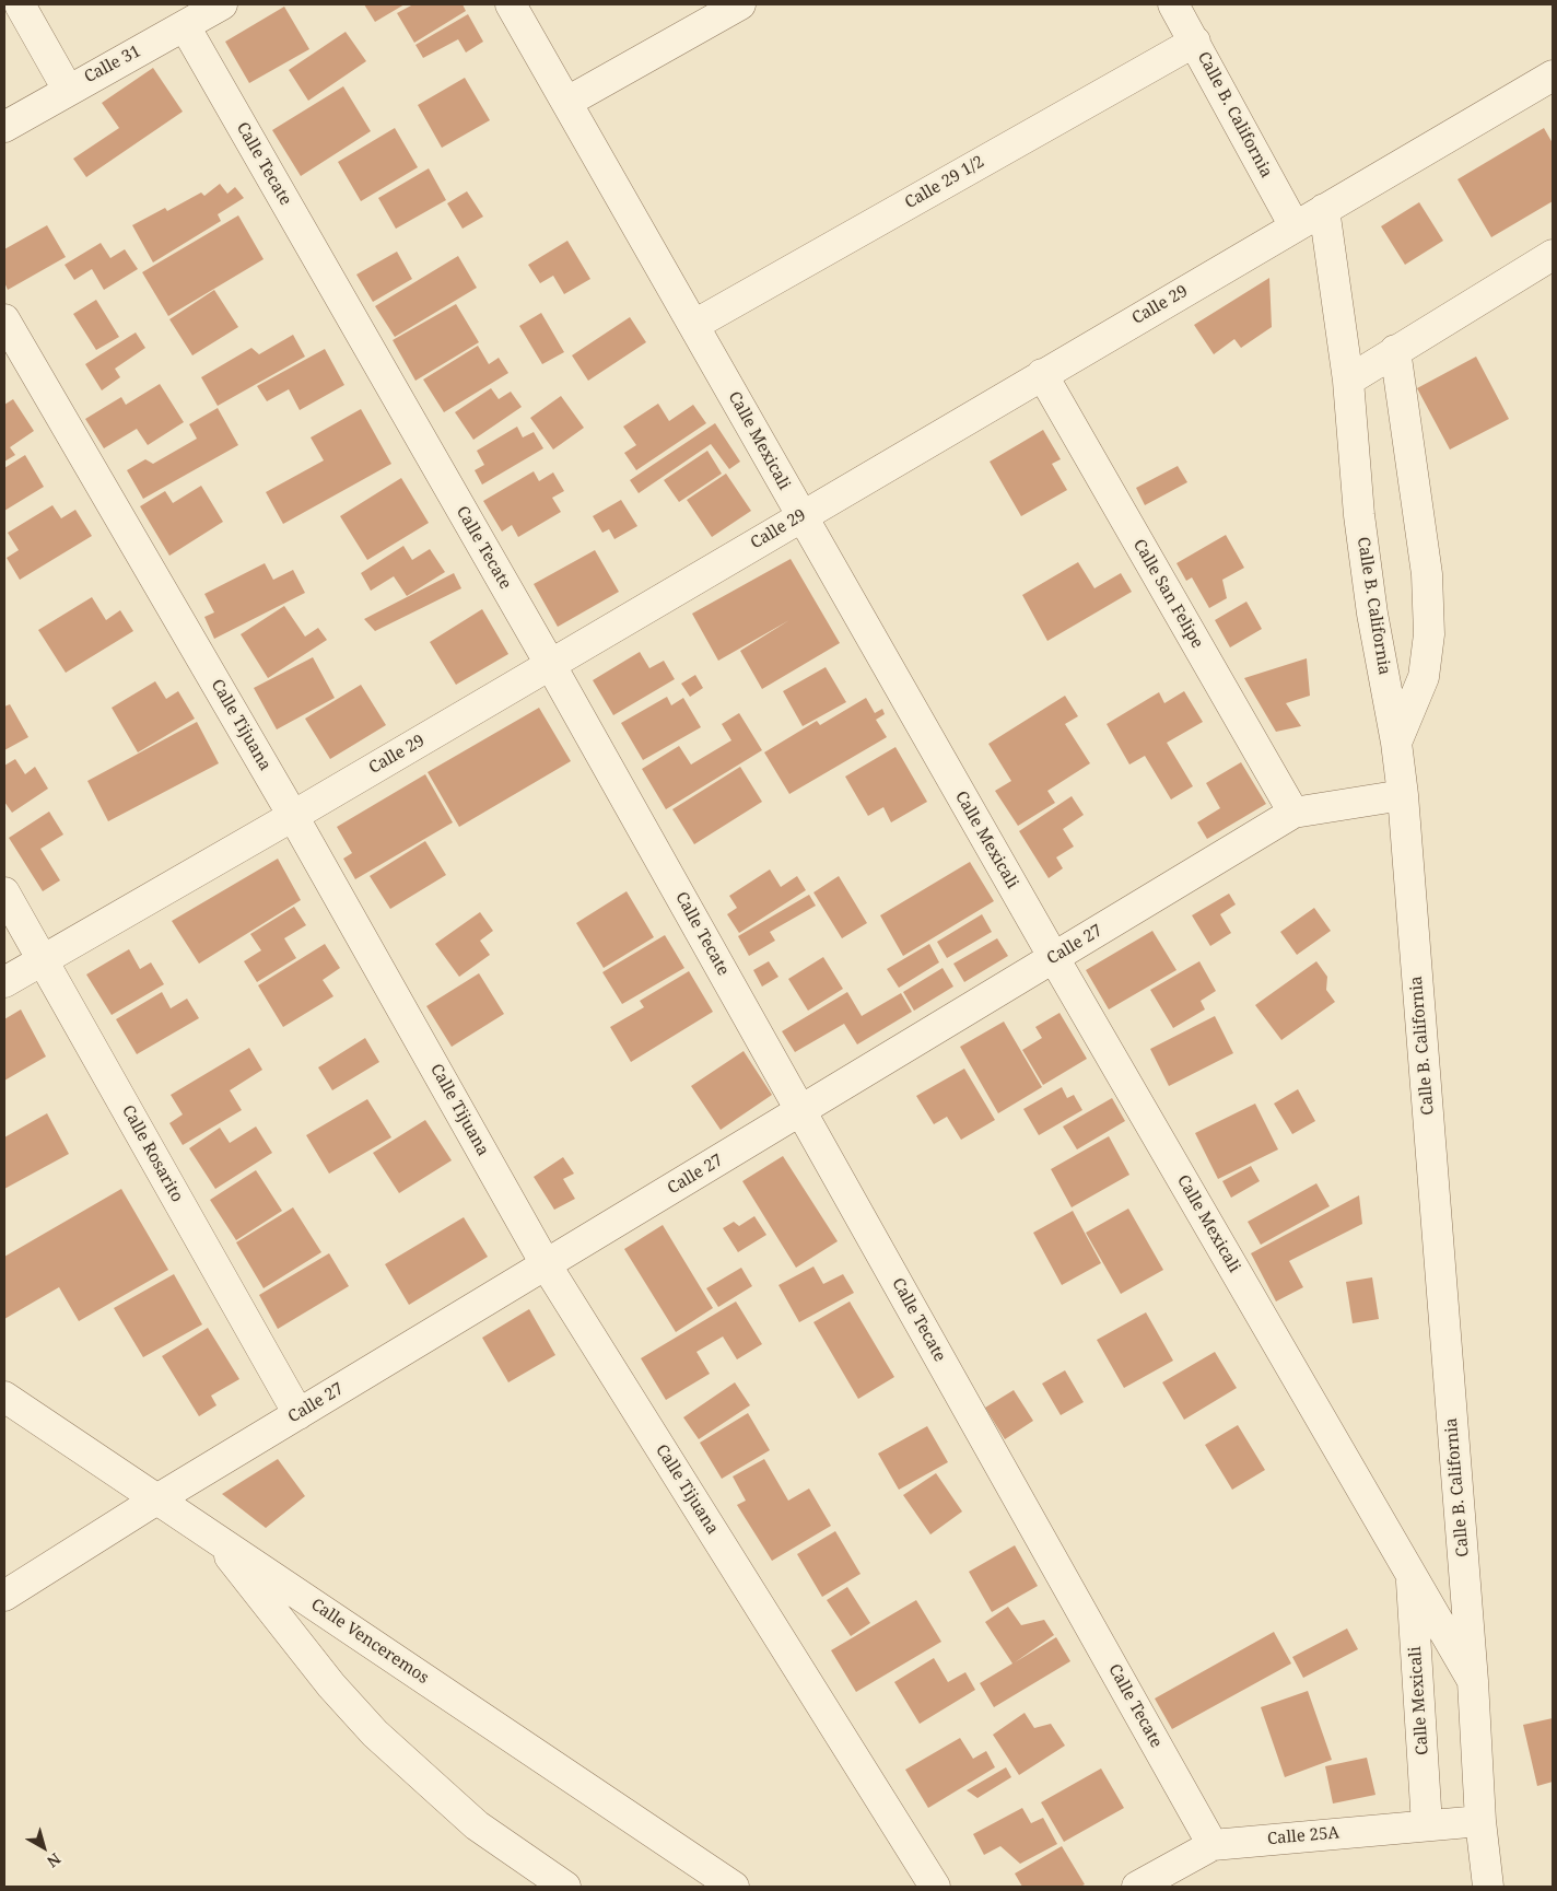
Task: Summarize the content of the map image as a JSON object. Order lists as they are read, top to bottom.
{
  "streets": {
    "street": [
      "Calle 31",
      "Calle B. California",
      "Calle Tecate",
      "Calle 29 1/2",
      "Calle 29",
      "Calle Mexicali",
      "Calle San Felipe",
      "Calle Tijuana",
      "Calle 27",
      "Calle Rosarito",
      "Calle Venceremos",
      "Calle 25A"
    ]
  },
  "crossings": [
    ["Calle 31", "Calle Tecate"],
    ["Calle B. California", "Calle 29 1/2"],
    ["Calle B. California", "Calle 29"],
    ["Calle B. California", "Calle Mexicali"],
    ["Calle B. California", "Calle 27"],
    ["Calle B. California", "Calle 25A"],
    ["Calle Tecate", "Calle 29"],
    ["Calle Tecate", "Calle 27"],
    ["Calle Tecate", "Calle 25A"],
    ["Calle 29 1/2", "Calle Mexicali"],
    ["Calle 29", "Calle Mexicali"],
    ["Calle 29", "Calle San Felipe"],
    ["Calle 29", "Calle Tijuana"],
    ["Calle 29", "Calle Rosarito"],
    ["Calle Mexicali", "Calle 27"],
    ["Calle Mexicali", "Calle 25A"],
    ["Calle San Felipe", "Calle 27"],
    ["Calle Tijuana", "Calle 27"],
    ["Calle 27", "Calle Rosarito"],
    ["Calle 27", "Calle Venceremos"]
  ],
  "north": "bottom right"
}
